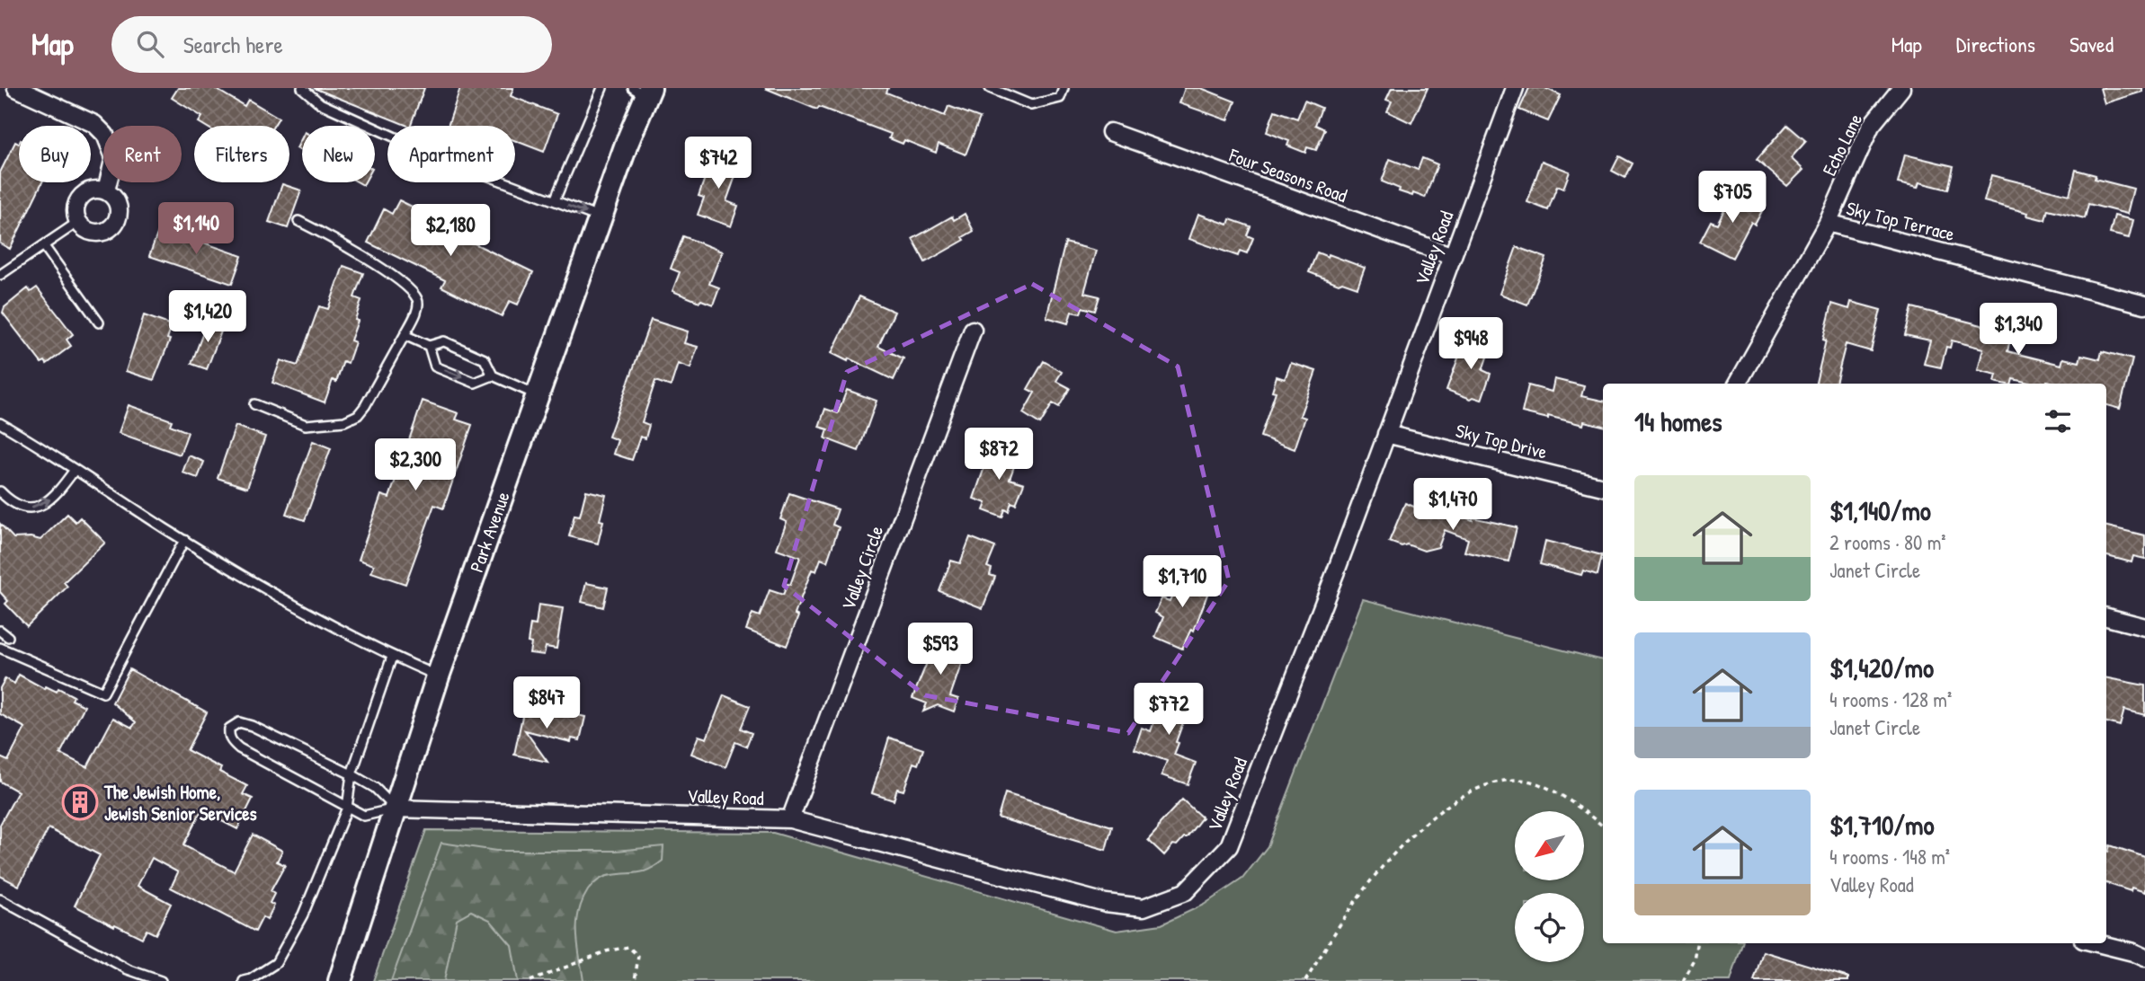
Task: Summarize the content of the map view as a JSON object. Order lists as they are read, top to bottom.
{
  "streets": {
    "main road": ["Park Avenue"],
    "street": [
      "Echo Lane",
      "Four Seasons Road",
      "Sky Top Terrace",
      "Valley Road",
      "Sky Top Drive",
      "Valley Circle"
    ]
  },
  "crossings": [
    ["Echo Lane", "Sky Top Terrace"],
    ["Four Seasons Road", "Valley Road"],
    ["Valley Road", "Sky Top Drive"],
    ["Valley Road", "Park Avenue"],
    ["Valley Road", "Valley Circle"]
  ],
  "places": {
    "building": ["The Jewish Home, Jewish Senior Services"]
  },
  "north": "bottom left",
  "page": {
    "header": "Map",
    "search": "Search here",
    "nav": ["Map", "Directions", "Saved"],
    "chip": [
      "Buy",
      "Rent",
      "Filters",
      "New",
      "Apartment"
    ],
    "price": [
      "$742",
      "$705",
      "$1,140",
      "$2,180",
      "$1,420",
      "$1,340",
      "$948",
      "$872",
      "$2,300",
      "$1,470",
      "$1,710",
      "$593",
      "$847",
      "$772"
    ],
    "heading": "14 homes",
    "list": [
      {
        "name": "$1,140/mo",
        "note": "2 rooms · 80 m² · Janet Circle"
      },
      {
        "name": "$1,420/mo",
        "note": "4 rooms · 128 m² · Janet Circle"
      },
      {
        "name": "$1,710/mo",
        "note": "4 rooms · 148 m² · Valley Road"
      }
    ]
  }
}
